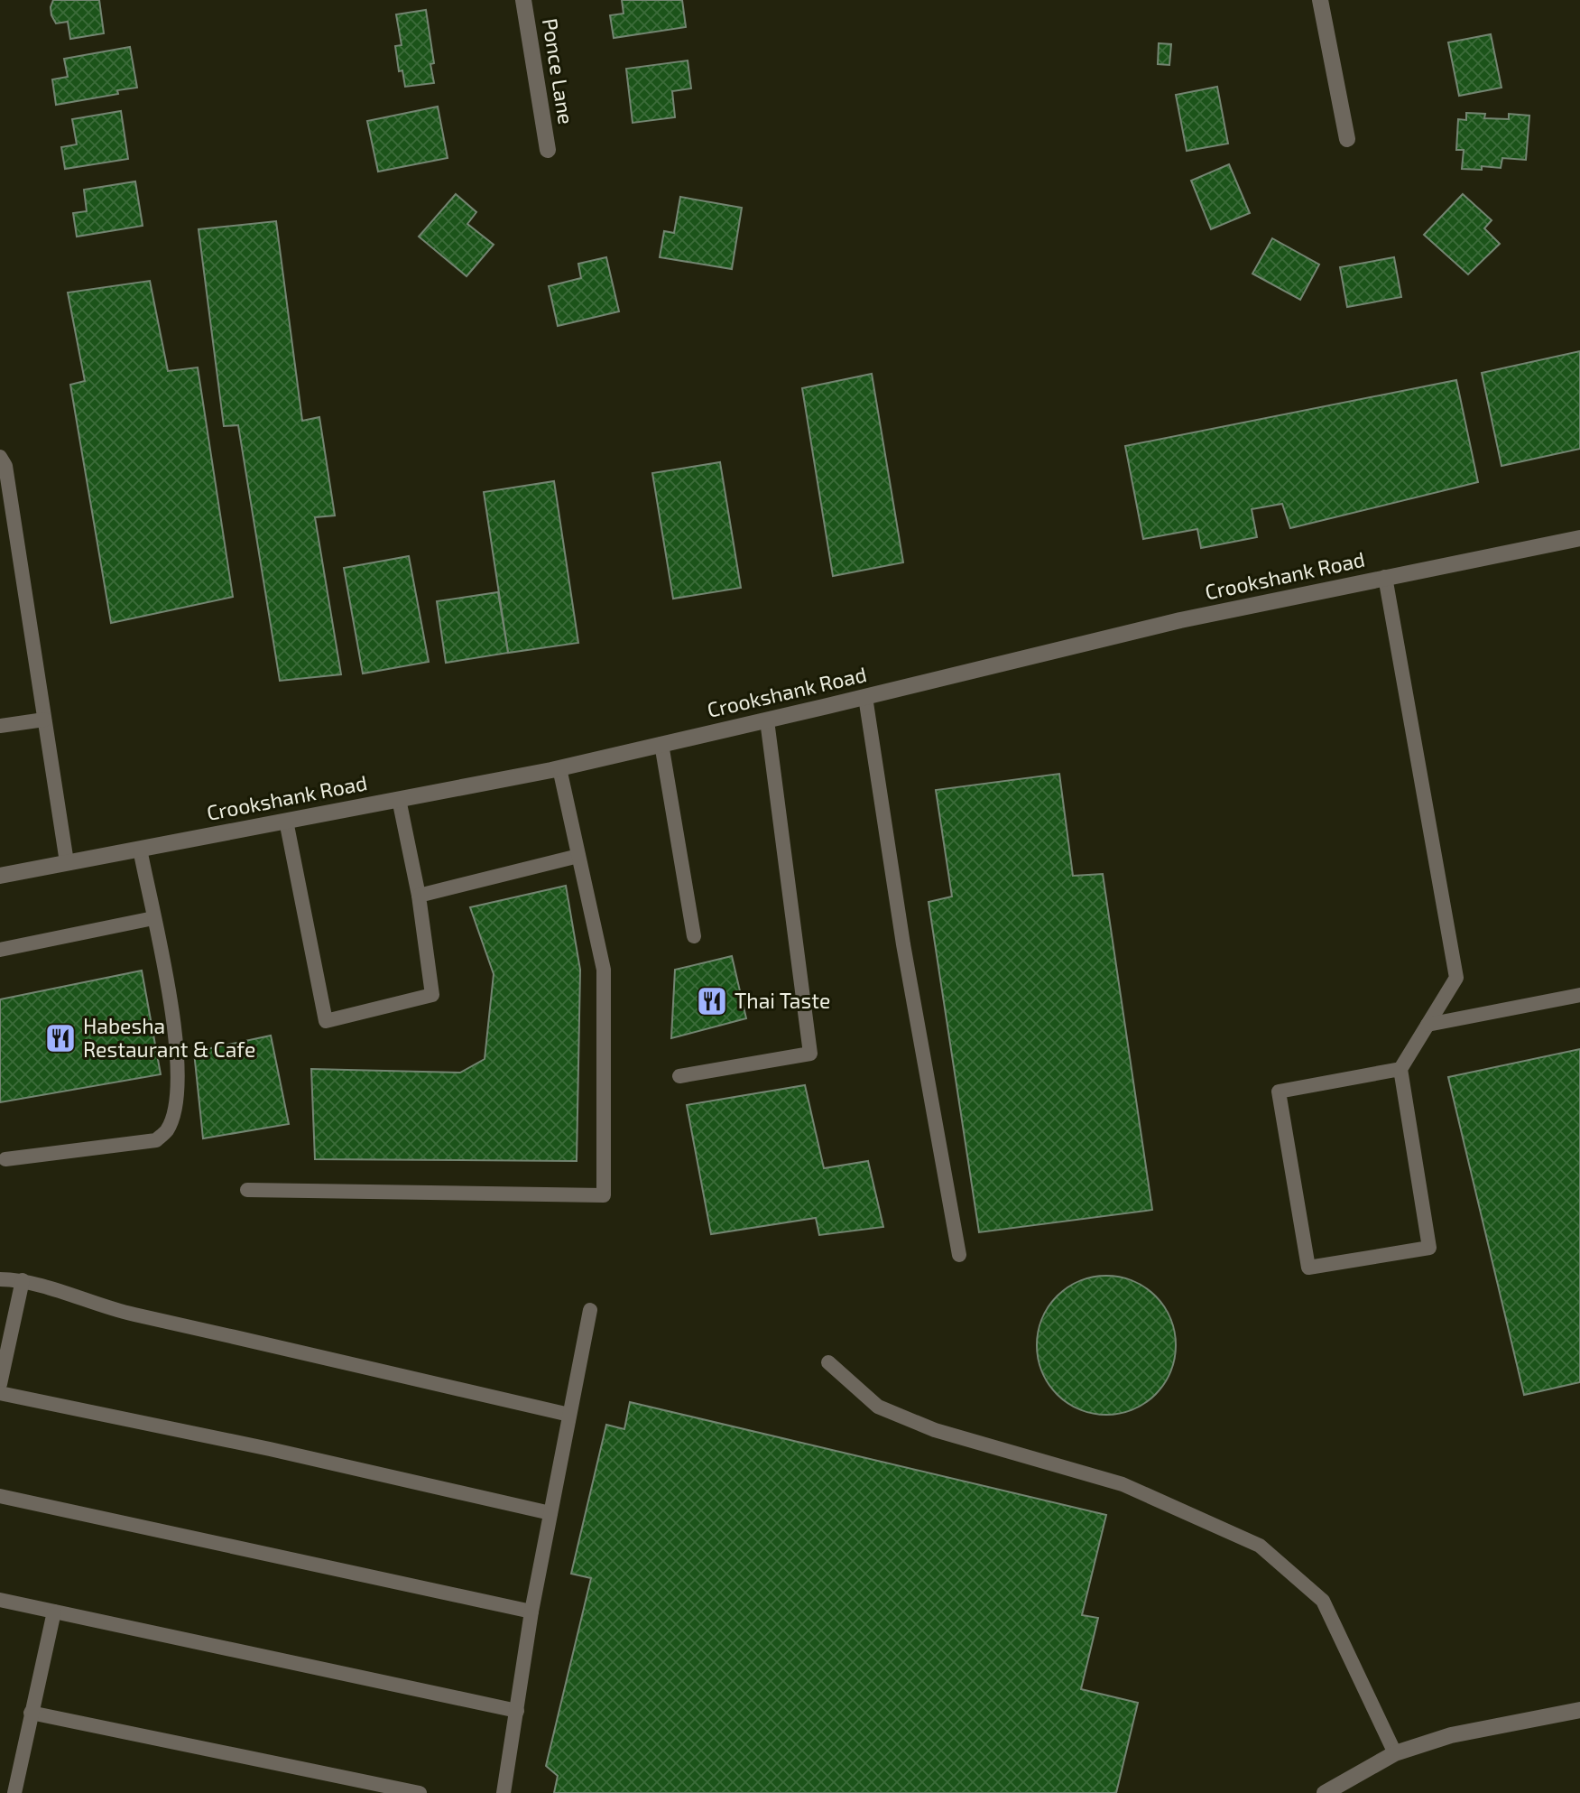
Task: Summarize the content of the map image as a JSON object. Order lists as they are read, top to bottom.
{
  "streets": {
    "street": ["Ponce Lane", "Crookshank Road"]
  },
  "places": {
    "restaurant": ["Thai Taste", "Habesha Restaurant & Cafe"]
  }
}
